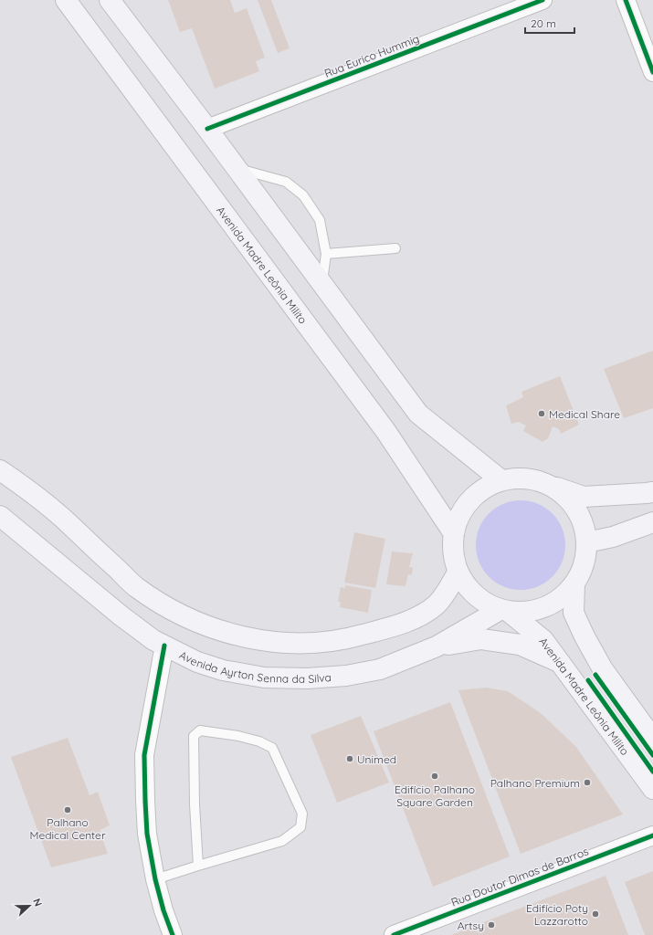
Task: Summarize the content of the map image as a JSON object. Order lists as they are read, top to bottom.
{
  "streets": {
    "main road": ["Avenida Madre Leônia Milito", "Avenida Ayrton Senna da Silva"],
    "street": ["Rua Eurico Hummig", "Rua Doutor Dimas de Barros"]
  },
  "crossings": [
    ["Avenida Madre Leônia Milito", "Avenida Ayrton Senna da Silva"]
  ],
  "places": [
    "Medical Share",
    "Unimed",
    "Edifício Palhano Square Garden",
    "Palhano Premium",
    "Palhano Medical Center",
    "Edifício Poty Lazzarotto",
    "Artsy"
  ],
  "scale_bar": "20 m",
  "north": "right"
}
